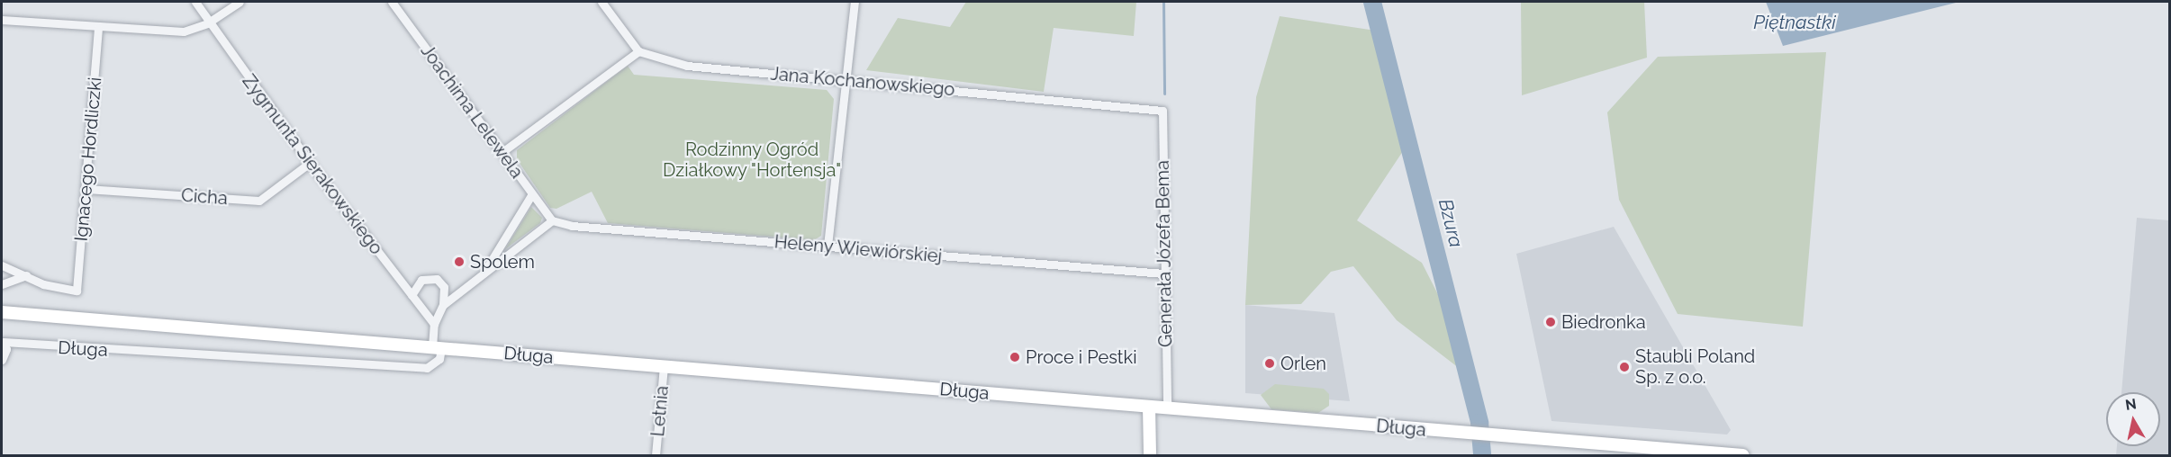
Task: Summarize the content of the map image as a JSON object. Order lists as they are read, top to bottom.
{
  "streets": {
    "main road": ["Długa"],
    "street": [
      "Jana Kochanowskiego",
      "Joachima Lelewela",
      "Ignacego Hordliczki",
      "Zygmunta Sierakowskiego",
      "Cicha",
      "Heleny Wiewiórskiej",
      "Generała Józefa Bema",
      "Letnia"
    ]
  },
  "crossings": [
    ["Jana Kochanowskiego", "Generała Józefa Bema"],
    ["Joachima Lelewela", "Heleny Wiewiórskiej"],
    ["Ignacego Hordliczki", "Cicha"],
    ["Zygmunta Sierakowskiego", "Cicha"],
    ["Heleny Wiewiórskiej", "Generała Józefa Bema"],
    ["Generała Józefa Bema", "Długa"],
    ["Długa", "Letnia"]
  ],
  "water": ["Piętnastki", "Bzura"],
  "parks": ["Rodzinny Ogród Działkowy \"Hortensja\""],
  "places": [
    "Spolem",
    "Biedronka",
    "Proce i Pestki",
    "Orlen",
    "Staubli Poland Sp. z o.o."
  ],
  "north": "top"
}
